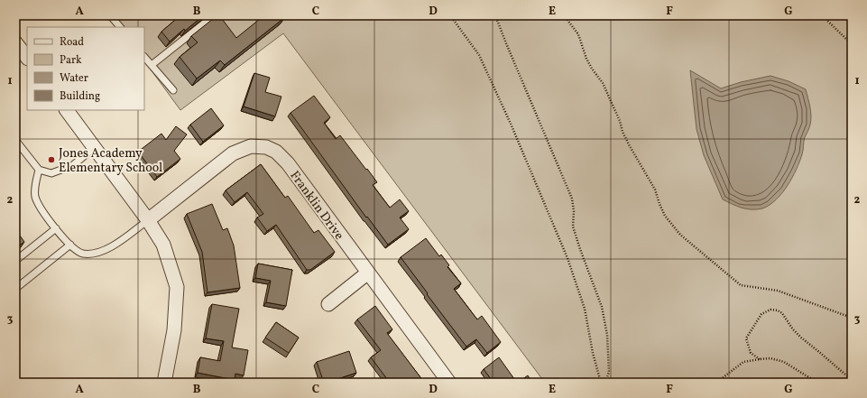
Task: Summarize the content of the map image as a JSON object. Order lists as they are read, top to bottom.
{
  "streets": {
    "street": ["Franklin Drive"]
  },
  "places": ["Jones Academy Elementary School"],
  "legend": [
    "Road",
    "Park",
    "Water",
    "Building"
  ],
  "grid": {
    "columns": [
      "A",
      "B",
      "C",
      "D",
      "E",
      "F",
      "G"
    ],
    "rows": ["1", "2", "3"]
  }
}
